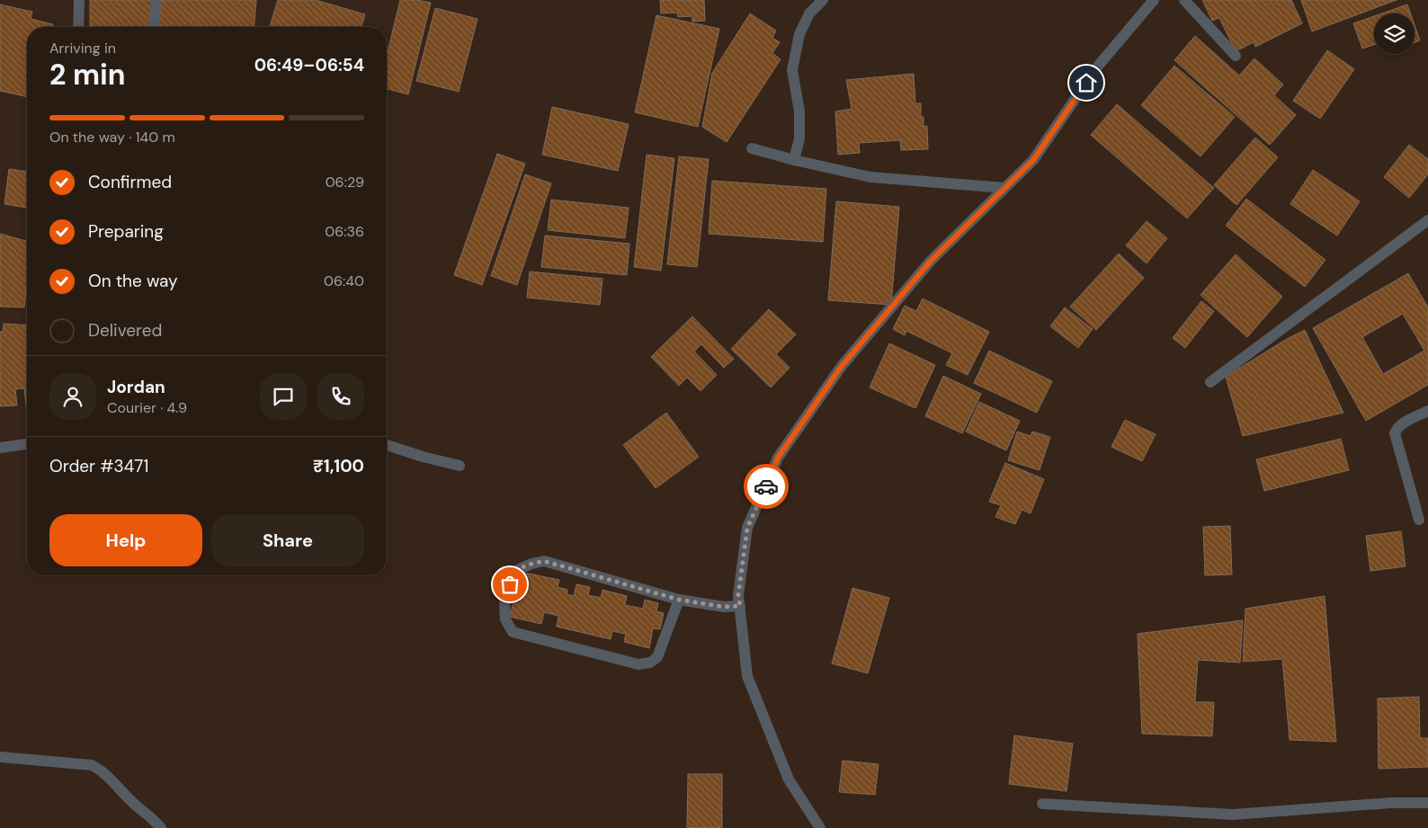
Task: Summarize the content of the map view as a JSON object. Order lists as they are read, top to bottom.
{
  "page": {
    "heading": ["2 min", "Arriving in", "06:49–06:54"],
    "panel": [
      "Jordan",
      "Courier · 4.9",
      "Order #3471",
      "₹1,100"
    ],
    "bar": "On the way · 140 m",
    "list": [
      ["Confirmed", "06:29"],
      ["Preparing", "06:36"],
      ["On the way", "06:40"],
      "Delivered"
    ],
    "buttons": ["Help", "Share"]
  }
}
